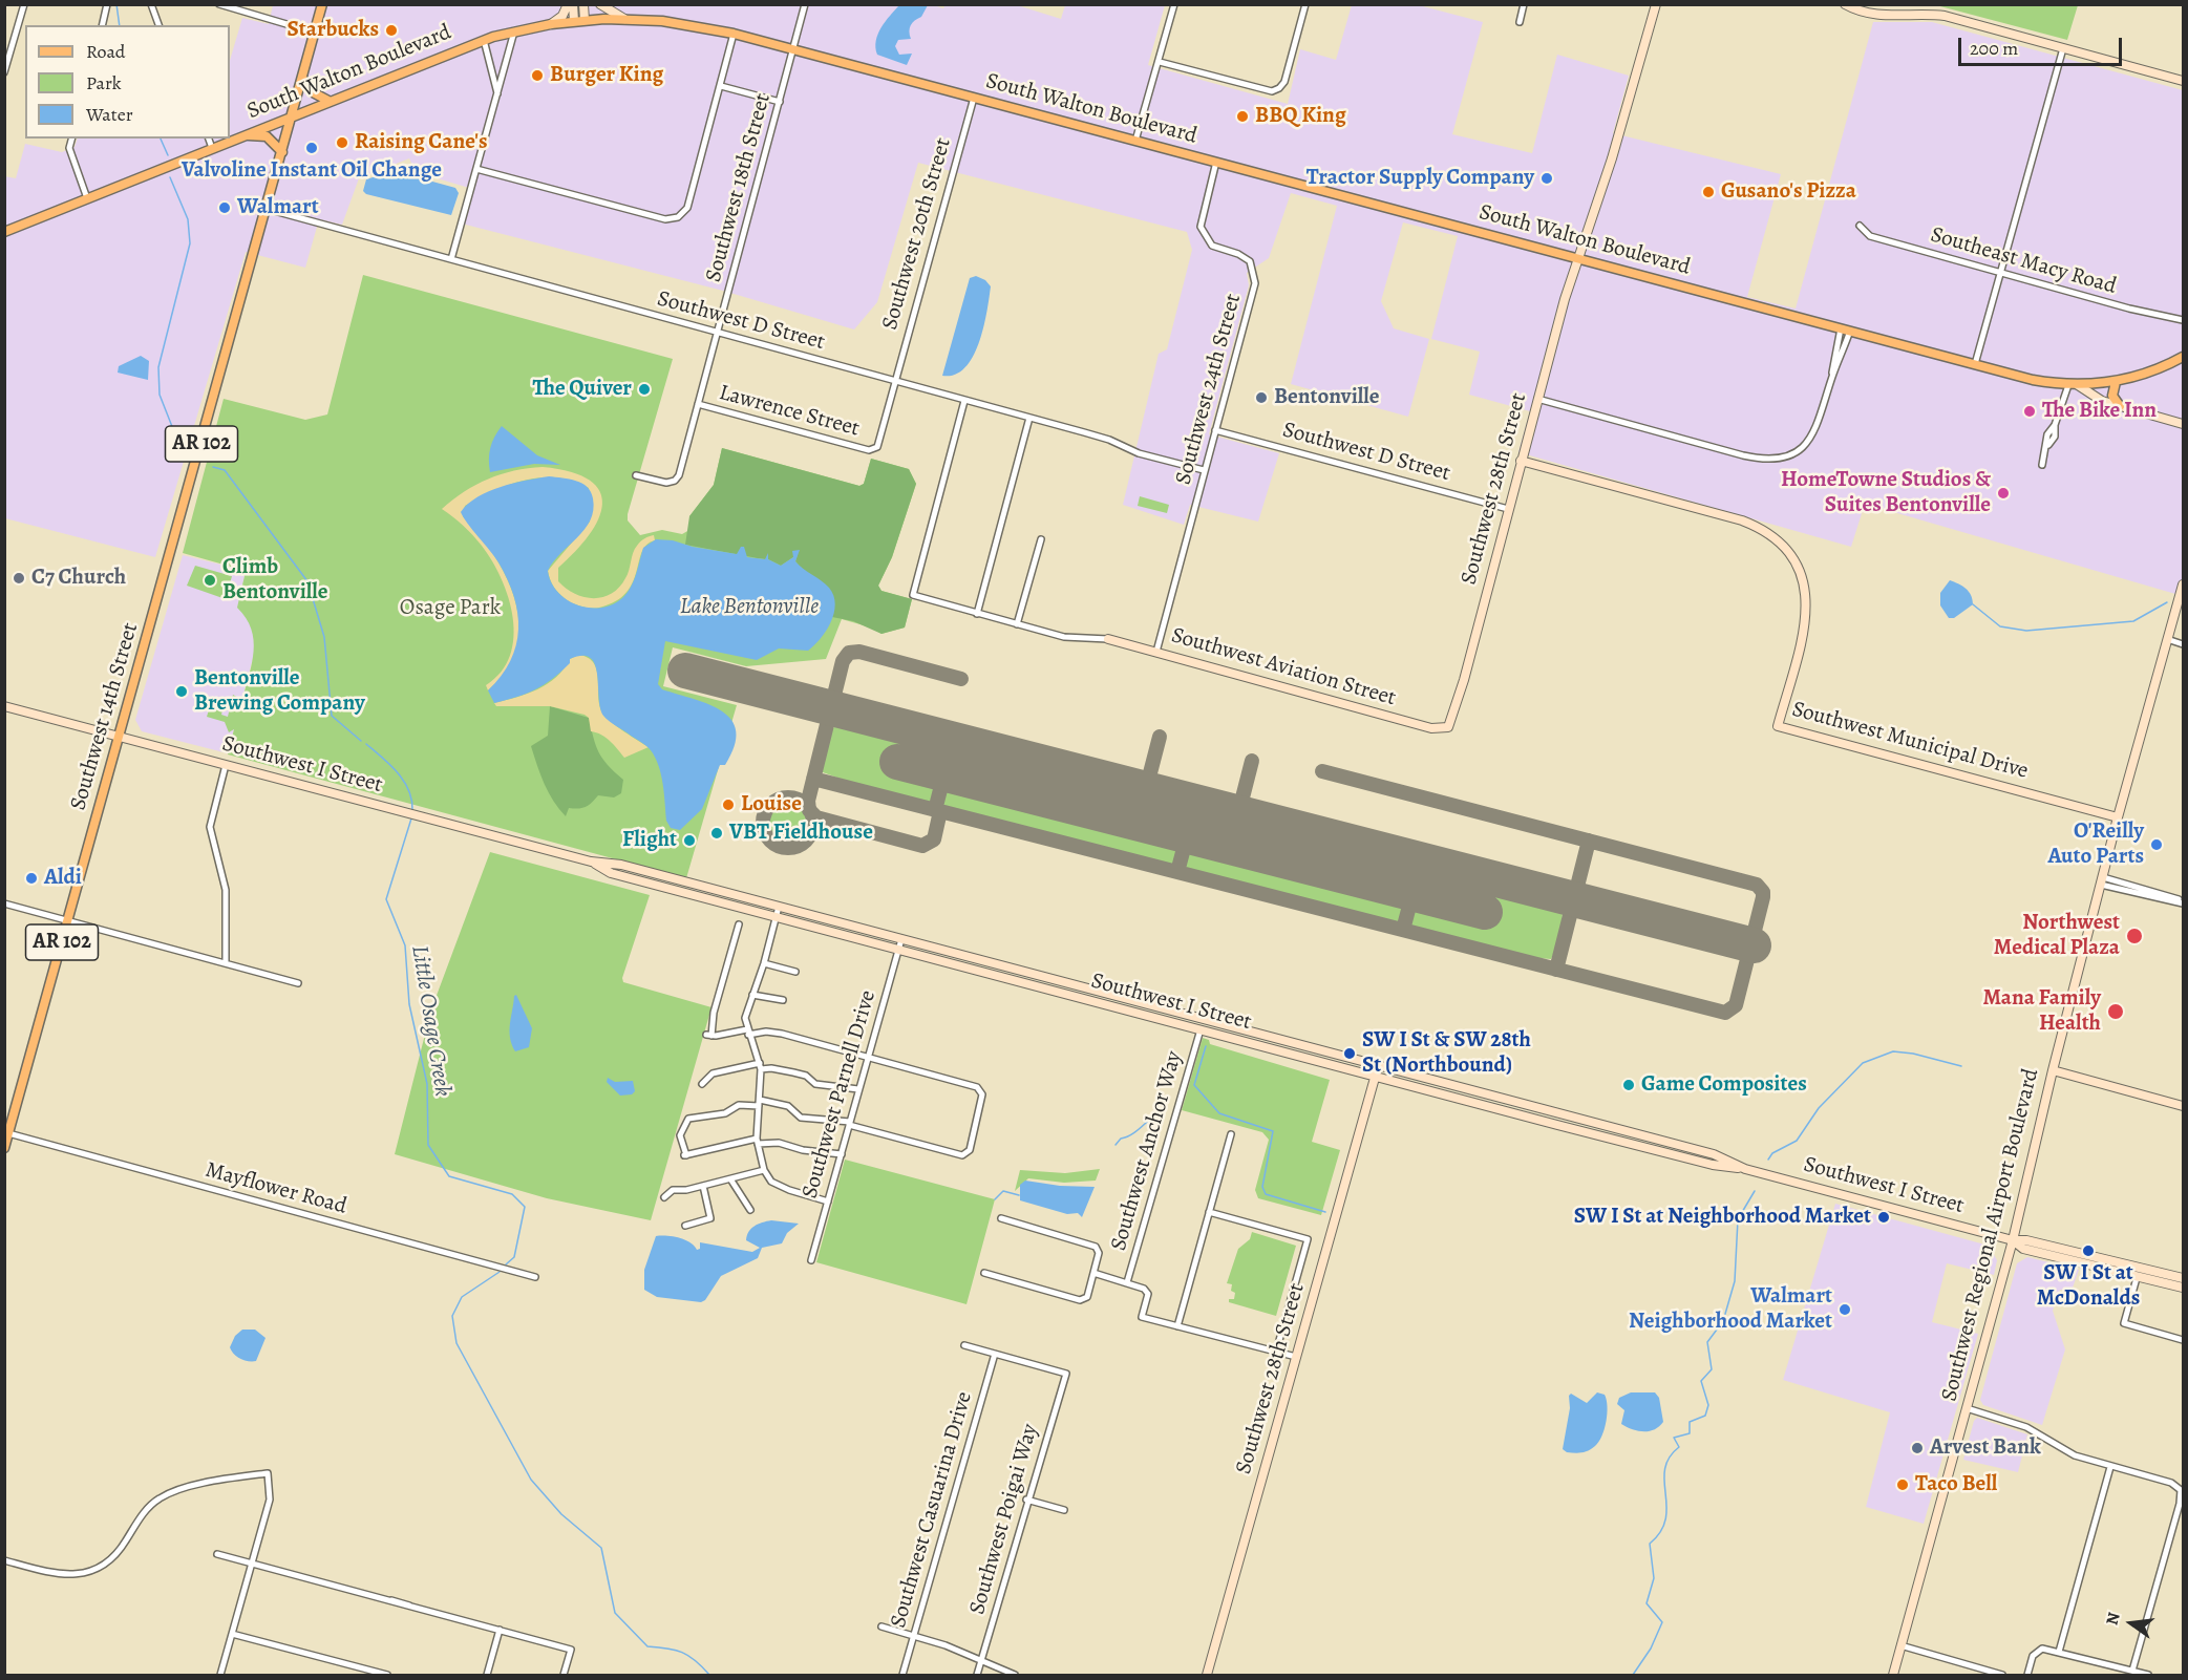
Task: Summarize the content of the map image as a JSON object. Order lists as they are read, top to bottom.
{
  "streets": {
    "main road": [
      "South Walton Boulevard",
      "AR 102",
      "Southwest 28th Street",
      "Southwest Aviation Street",
      "Southwest 14th Street",
      "Southwest Municipal Drive",
      "Southwest I Street",
      "Southwest Regional Airport Boulevard"
    ],
    "street": [
      "Southwest 18th Street",
      "Southwest 20th Street",
      "Southeast Macy Road",
      "Southwest D Street",
      "Southwest 24th Street",
      "Lawrence Street",
      "Southwest Parnell Drive",
      "Southwest Anchor Way",
      "Mayflower Road",
      "Southwest Casuarina Drive",
      "Southwest Poigai Way"
    ]
  },
  "crossings": [
    ["South Walton Boulevard", "Southwest 18th Street"],
    ["South Walton Boulevard", "Southwest 20th Street"],
    ["South Walton Boulevard", "Southwest 24th Street"],
    ["South Walton Boulevard", "Southwest 28th Street"],
    ["South Walton Boulevard", "Southwest 14th Street"],
    ["Southwest 18th Street", "Southwest D Street"],
    ["Southwest 18th Street", "Lawrence Street"],
    ["Southwest 20th Street", "Southwest D Street"],
    ["Southwest 20th Street", "Lawrence Street"],
    ["Southwest D Street", "Southwest 24th Street"],
    ["Southwest D Street", "Lawrence Street"],
    ["Southwest D Street", "Southwest 28th Street"],
    ["Southwest D Street", "Southwest 14th Street"],
    ["Southwest 24th Street", "Southwest Aviation Street"],
    ["Southwest 28th Street", "Southwest Aviation Street"],
    ["Southwest 28th Street", "Southwest Municipal Drive"],
    ["Southwest 28th Street", "Southwest I Street"],
    ["Southwest 14th Street", "Southwest I Street"],
    ["Southwest 14th Street", "Mayflower Road"],
    ["Southwest Municipal Drive", "Southwest Regional Airport Boulevard"],
    ["Southwest I Street", "Southwest Parnell Drive"],
    ["Southwest I Street", "Southwest Anchor Way"],
    ["Southwest I Street", "Southwest Regional Airport Boulevard"],
    ["Southwest Casuarina Drive", "Southwest Poigai Way"]
  ],
  "water": ["Lake Bentonville", "Little Osage Creek"],
  "parks": ["Osage Park"],
  "places": [
    "Starbucks",
    "Burger King",
    "BBQ King",
    "Raising Cane's",
    "Valvoline Instant Oil Change",
    "Tractor Supply Company",
    "Gusano's Pizza",
    "Walmart",
    "The Quiver",
    "Bentonville",
    "The Bike Inn",
    "HomeTowne Studios & Suites Bentonville",
    "C7 Church",
    "Climb Bentonville",
    "Bentonville Brewing Company",
    "Louise",
    "VBT Fieldhouse",
    "Flight",
    "O'Reilly Auto Parts",
    "Aldi",
    "Northwest Medical Plaza",
    "Mana Family Health",
    "SW I St & SW 28th St (Northbound)",
    "Game Composites",
    "SW I St at Neighborhood Market",
    "SW I St at McDonalds",
    "Walmart Neighborhood Market",
    "Arvest Bank",
    "Taco Bell"
  ],
  "legend": ["Road", "Park", "Water"],
  "scale_bar": "200 m",
  "north": "left"
}
